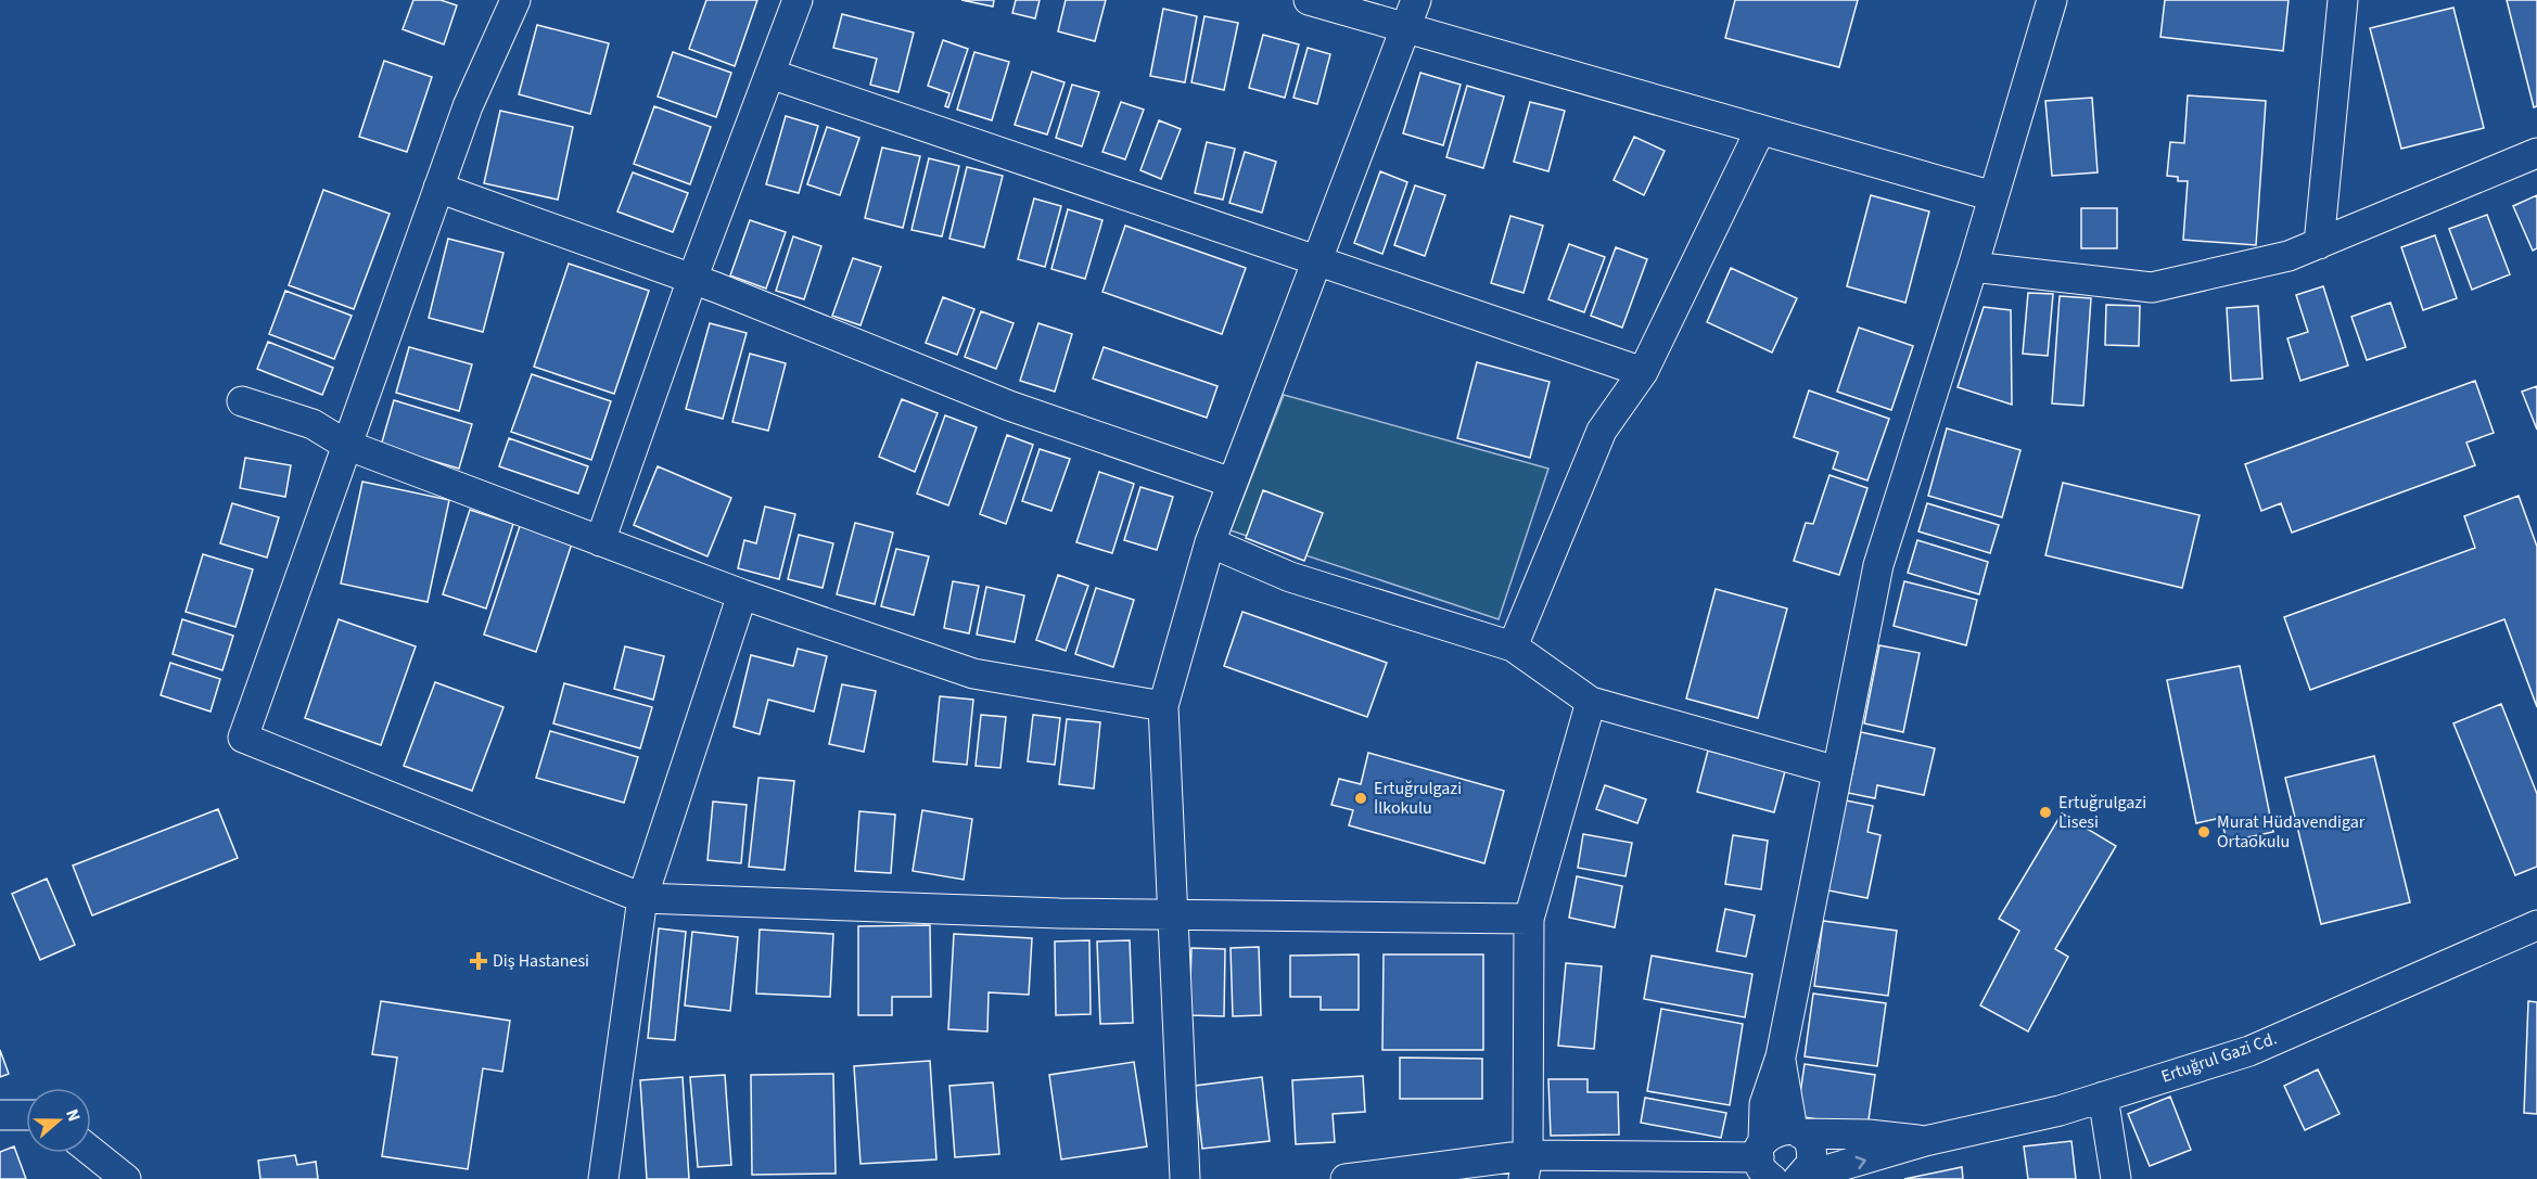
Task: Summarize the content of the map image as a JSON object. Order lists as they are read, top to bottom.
{
  "streets": {
    "street": ["Ertuğrul Gazi Cd."]
  },
  "places": {
    "other": ["Ertuğrulgazi İlkokulu", "Ertuğrulgazi Lisesi", "Murat Hüdavendigar Ortaokulu"],
    "health": ["Diş Hastanesi"]
  },
  "north": "right"
}
